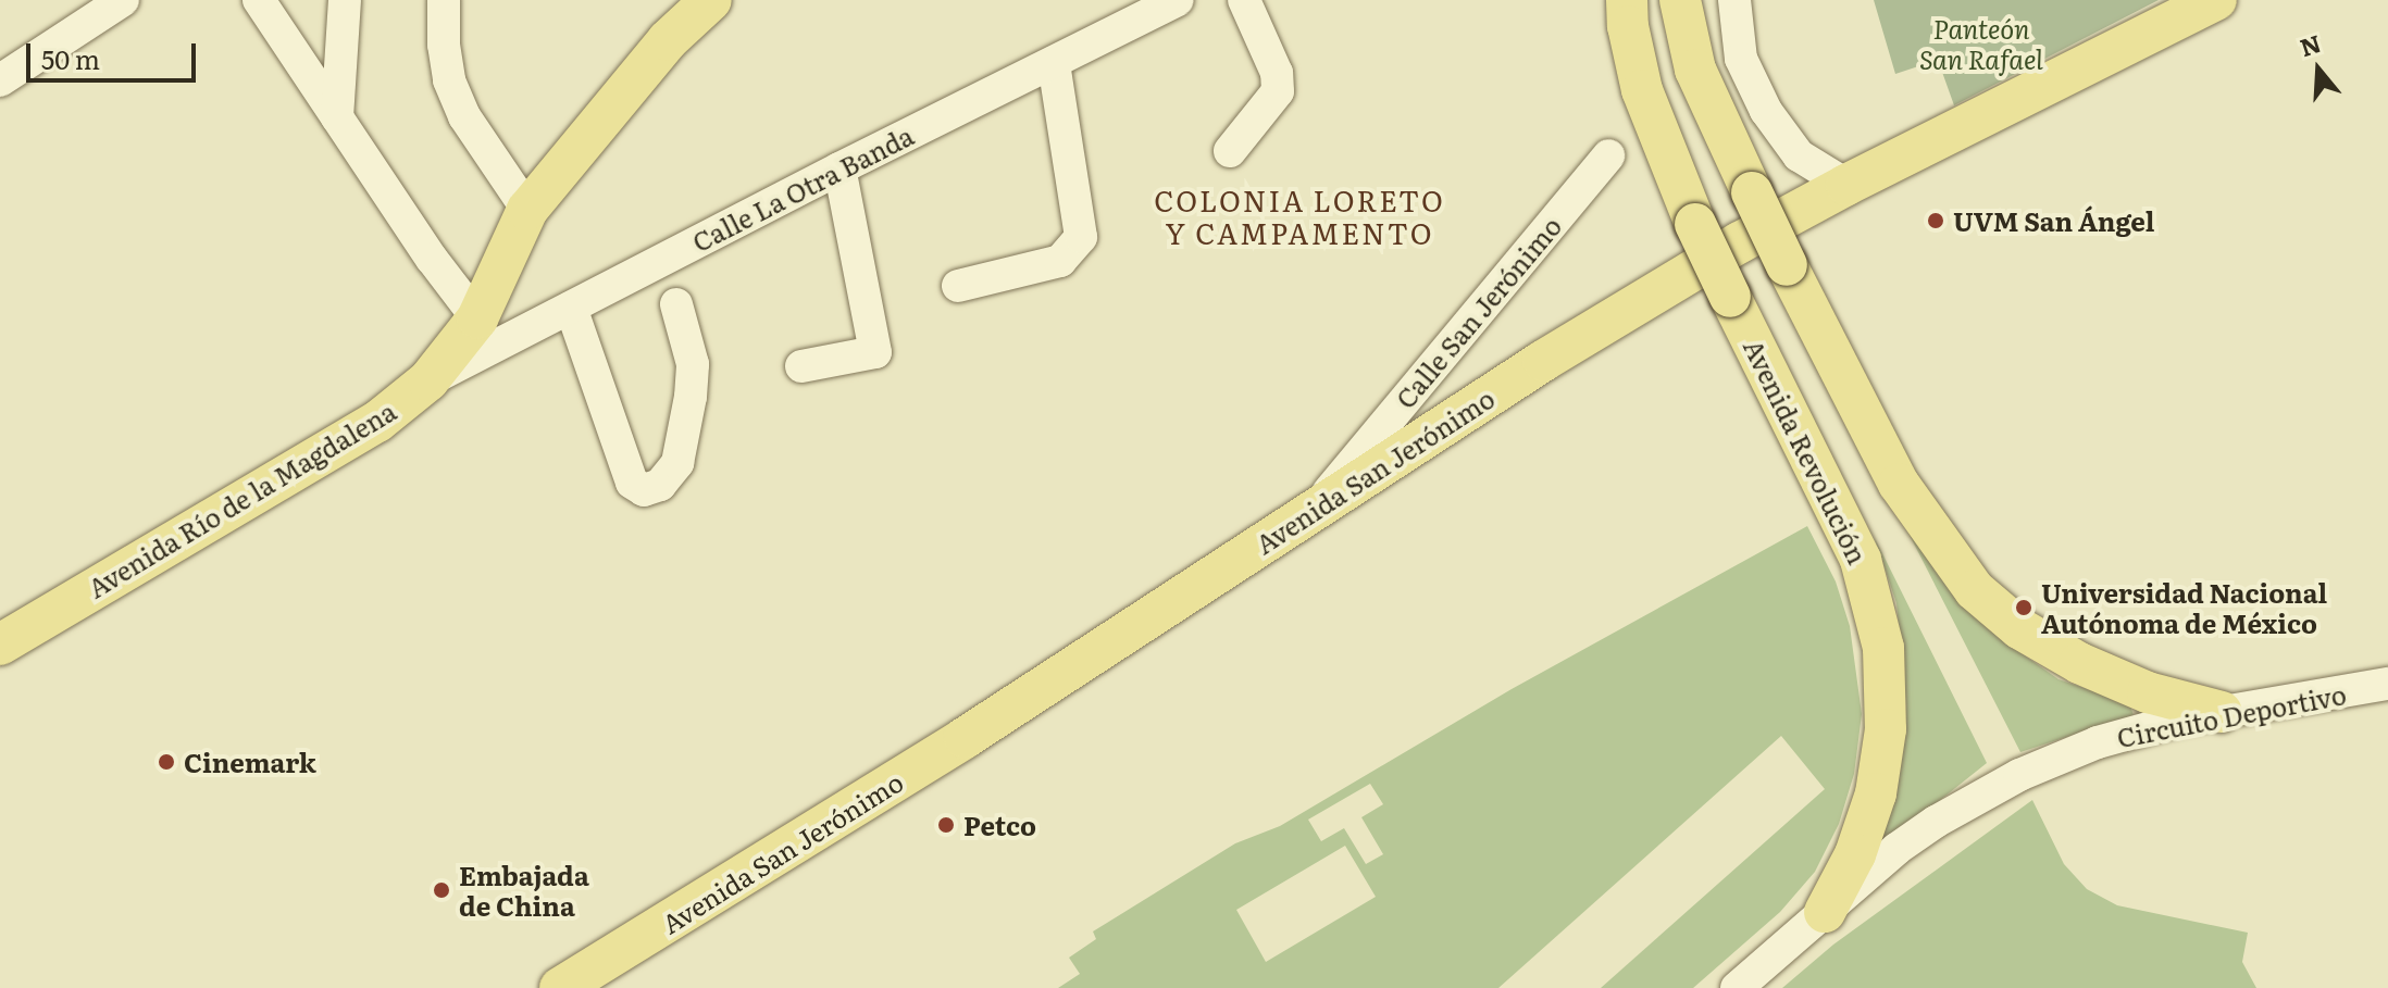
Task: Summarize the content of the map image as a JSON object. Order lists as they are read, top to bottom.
{
  "streets": {
    "main road": ["Avenida Revolución", "Avenida San Jerónimo", "Avenida Río de la Magdalena"],
    "street": ["Calle La Otra Banda", "Calle San Jerónimo", "Circuito Deportivo"]
  },
  "crossings": [
    ["Calle La Otra Banda", "Avenida Río de la Magdalena"],
    ["Calle San Jerónimo", "Avenida San Jerónimo"],
    ["Avenida Revolución", "Circuito Deportivo"]
  ],
  "districts": ["COLONIA LORETO Y CAMPAMENTO"],
  "parks": ["Panteón San Rafael"],
  "places": [
    "UVM San Ángel",
    "Universidad Nacional Autónoma de México",
    "Cinemark",
    "Petco",
    "Embajada de China"
  ],
  "scale_bar": "50 m",
  "north": "top"
}
